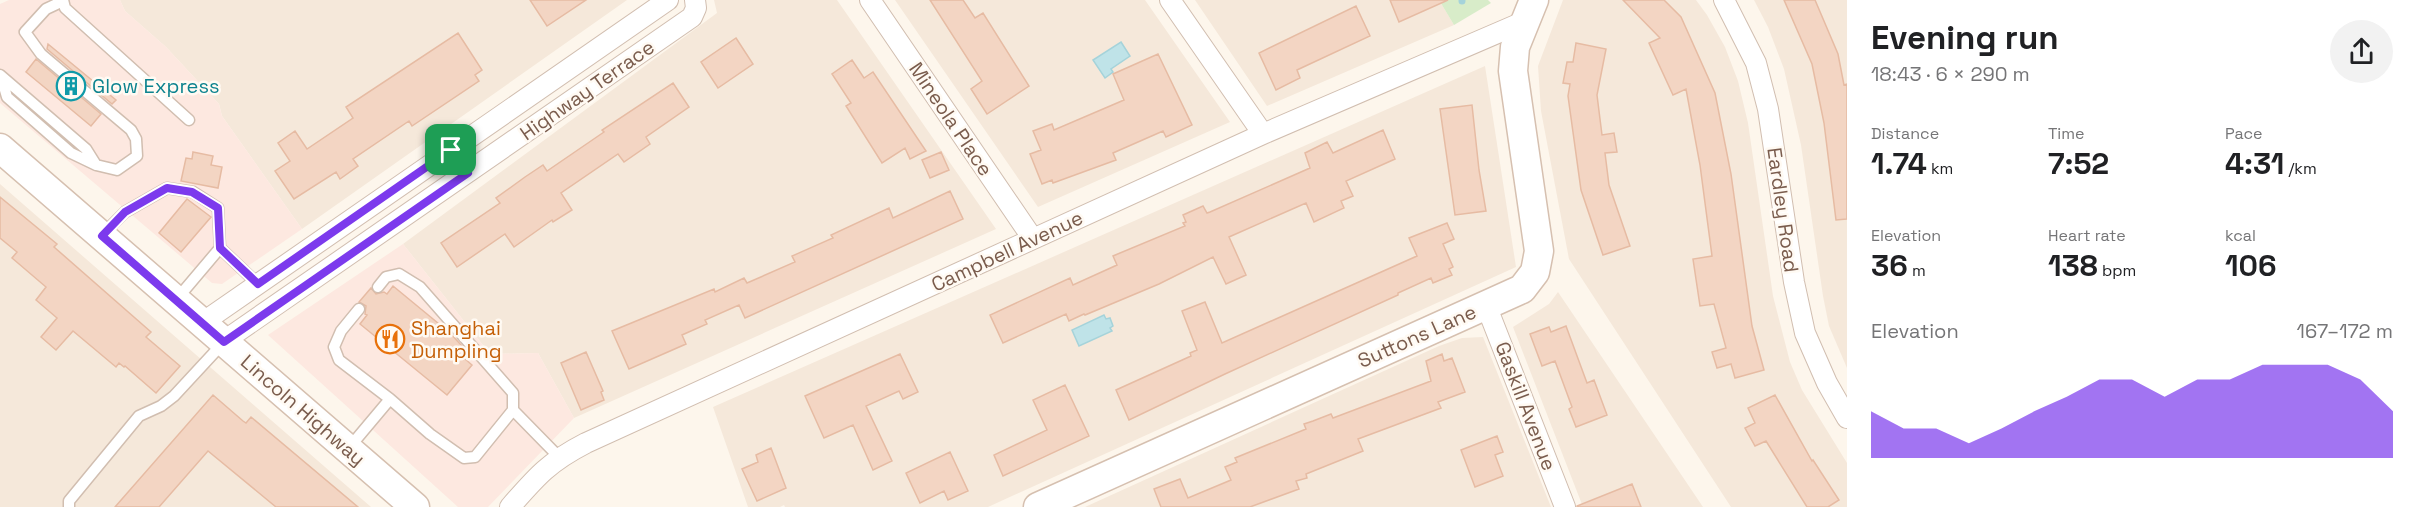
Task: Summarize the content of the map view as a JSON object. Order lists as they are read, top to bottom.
{
  "streets": {
    "street": [
      "Highway Terrace",
      "Mineola Place",
      "Eardley Road",
      "Campbell Avenue",
      "Suttons Lane",
      "Gaskill Avenue",
      "Lincoln Highway"
    ]
  },
  "crossings": [
    ["Highway Terrace", "Lincoln Highway"],
    ["Mineola Place", "Campbell Avenue"],
    ["Campbell Avenue", "Suttons Lane"],
    ["Suttons Lane", "Gaskill Avenue"]
  ],
  "places": {
    "building": ["Glow Express"],
    "restaurant": ["Shanghai Dumpling"]
  },
  "page": {
    "heading": ["Evening run", "18:43 · 6 × 290 m"],
    "stats": [
      ["Distance", "1.74 km"],
      ["Time", "7:52"],
      ["Pace", "4:31 /km"],
      ["Elevation", "36 m"],
      ["Heart rate", "138 bpm"],
      ["kcal", "106"]
    ],
    "chart": ["Elevation", "167–172 m"]
  }
}
